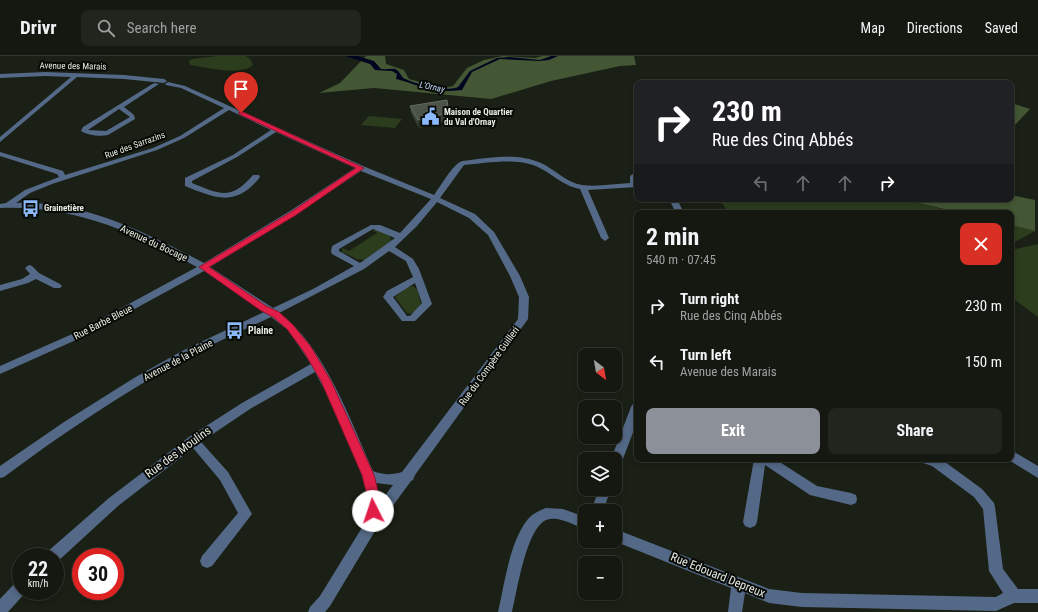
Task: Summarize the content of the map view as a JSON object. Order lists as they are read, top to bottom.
{
  "streets": {
    "street": [
      "Avenue des Marais",
      "Rue des Sarrazins",
      "Avenue du Bocage",
      "Rue Barbe Bleue",
      "Avenue de la Plaine",
      "Rue du Compère Guilleri",
      "Rue des Moulins",
      "Rue Edouard Depreux"
    ]
  },
  "crossings": [
    ["Avenue des Marais", "Rue des Sarrazins"],
    ["Avenue des Marais", "Rue Barbe Bleue"],
    ["Avenue des Marais", "Avenue de la Plaine"],
    ["Avenue des Marais", "Rue du Compère Guilleri"],
    ["Rue des Sarrazins", "Avenue du Bocage"],
    ["Avenue du Bocage", "Rue Barbe Bleue"],
    ["Avenue du Bocage", "Avenue de la Plaine"],
    ["Avenue du Bocage", "Rue du Compère Guilleri"],
    ["Avenue du Bocage", "Rue des Moulins"],
    ["Avenue de la Plaine", "Rue du Compère Guilleri"]
  ],
  "water": ["L'Ornay"],
  "places": {
    "public building": ["Maison de Quartier du Val d'Ornay"],
    "bus stop": ["Grainetière", "Plaine"]
  },
  "north": "bottom right",
  "page": {
    "header": "Drivr",
    "search": "Search here",
    "nav": ["Map", "Directions", "Saved"],
    "turn": ["230 m", "Rue des Cinq Abbés"],
    "heading": ["2 min", "540 m · 07:45"],
    "list": [
      {
        "name": "Turn right",
        "note": "Rue des Cinq Abbés",
        "value": "230 m"
      },
      {
        "name": "Turn left",
        "note": "Avenue des Marais",
        "value": "150 m"
      }
    ],
    "map_buttons": ["+", "−"],
    "buttons": ["Exit", "Share"],
    "speed": "22 km/h",
    "limit": "30"
  }
}
